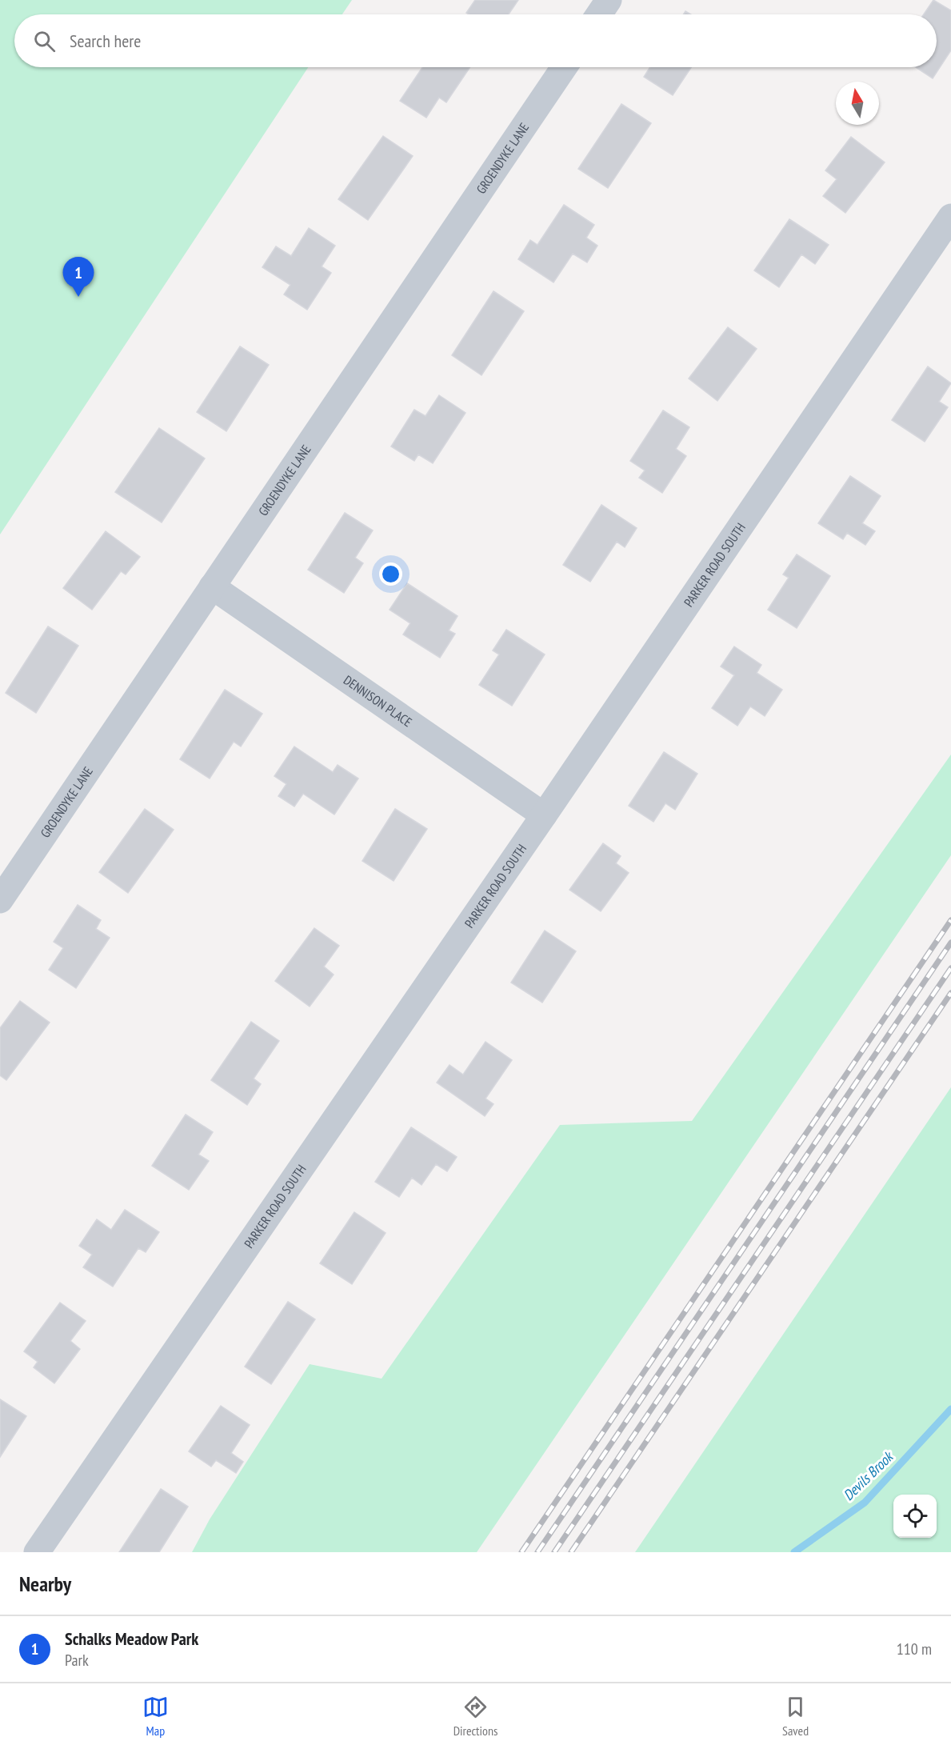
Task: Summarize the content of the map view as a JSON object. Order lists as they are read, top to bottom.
{
  "streets": {
    "street": ["GROENDYKE LANE", "PARKER ROAD SOUTH", "DENNISON PLACE"]
  },
  "crossings": [
    ["GROENDYKE LANE", "DENNISON PLACE"],
    ["PARKER ROAD SOUTH", "DENNISON PLACE"]
  ],
  "water": ["Devils Brook"],
  "north": "top",
  "page": {
    "search": "Search here",
    "pins": "1",
    "heading": "Nearby",
    "list": [
      {
        "mark": "1",
        "name": "Schalks Meadow Park",
        "note": "Park",
        "value": "110 m"
      }
    ],
    "nav": ["Map", "Directions", "Saved"]
  }
}
